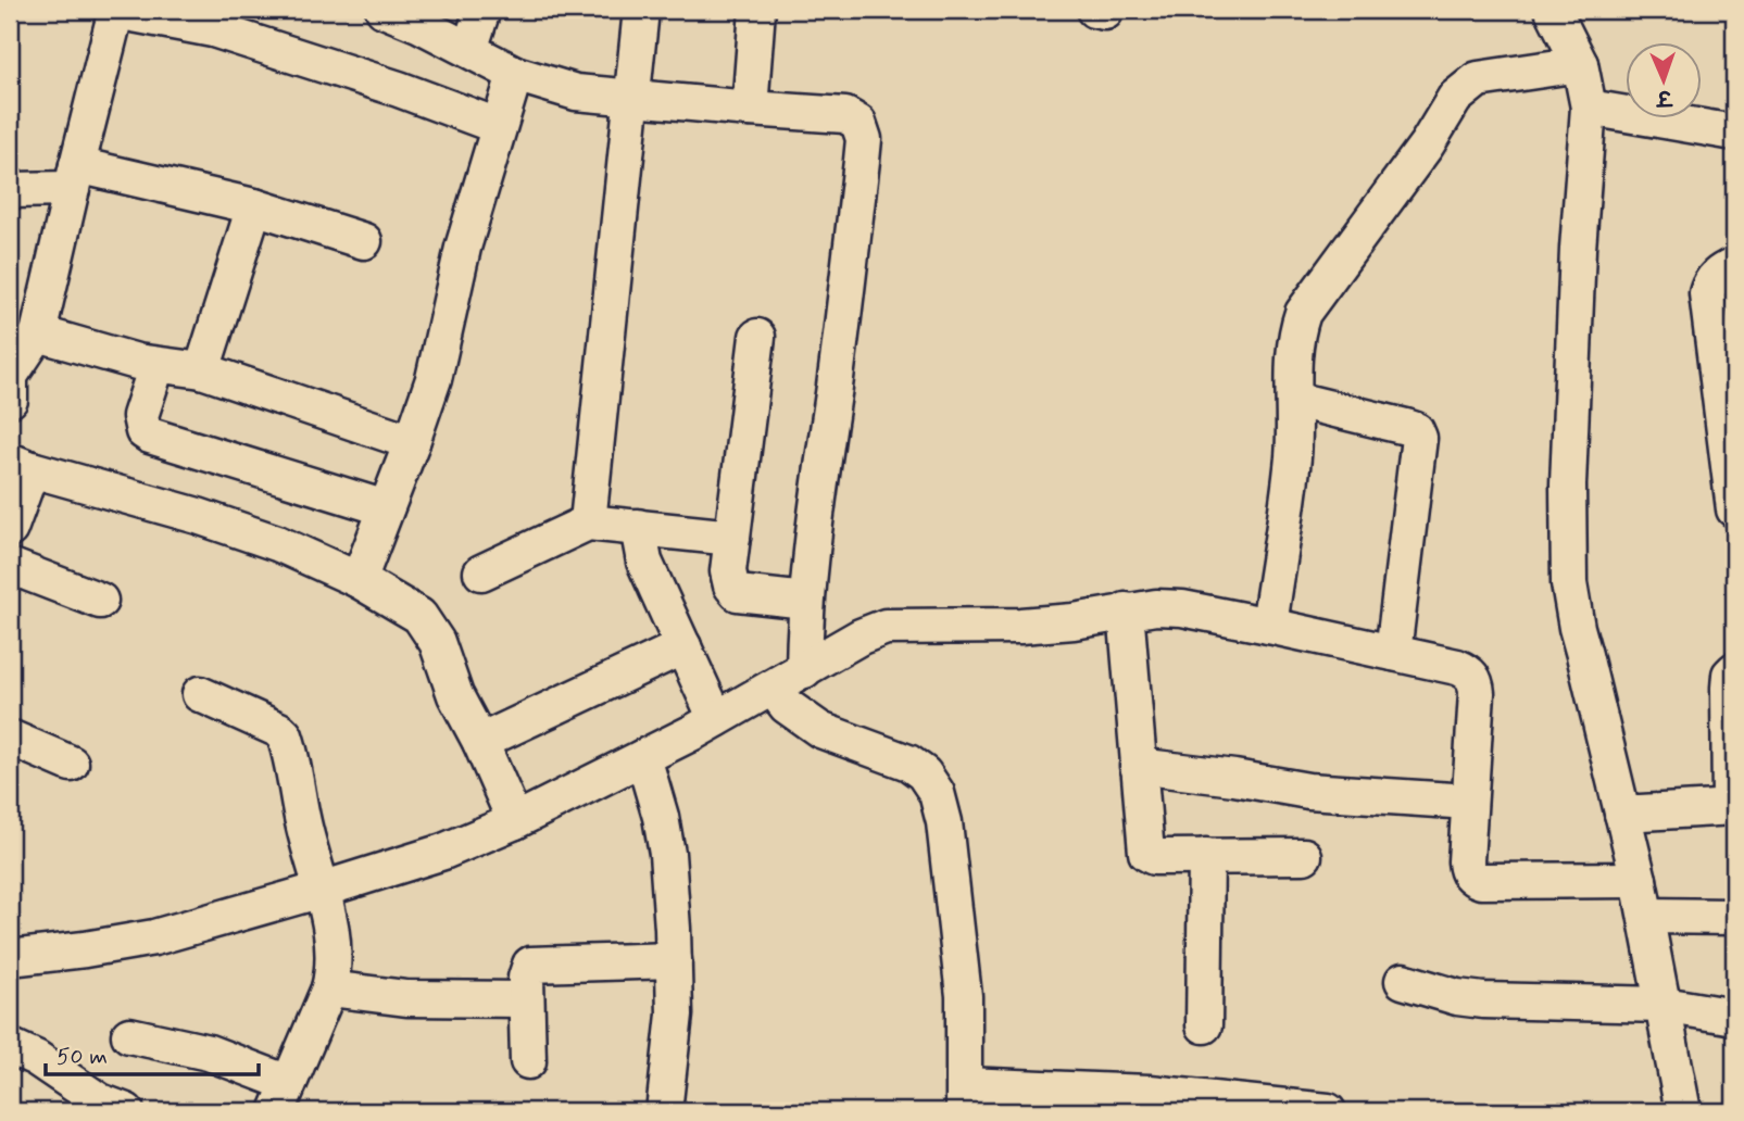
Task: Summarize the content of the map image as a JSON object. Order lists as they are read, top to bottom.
{
  "scale_bar": "50 m",
  "north": "bottom"
}
